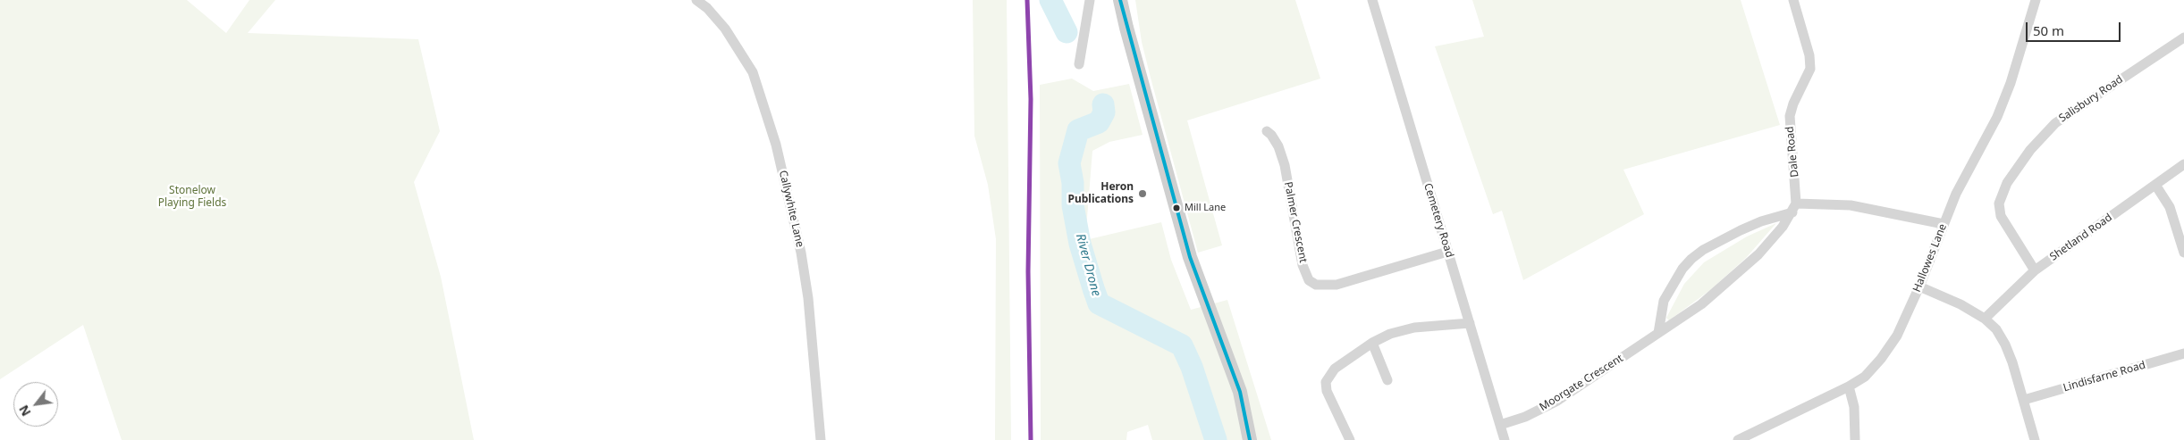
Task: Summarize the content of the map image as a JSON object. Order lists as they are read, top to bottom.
{
  "streets": {
    "street": [
      "Salisbury Road",
      "Dale Road",
      "Callywhite Lane",
      "Cemetery Road",
      "Palmer Crescent",
      "Shetland Road",
      "Hallowes Lane",
      "Lindisfarne Road",
      "Moorgate Crescent"
    ]
  },
  "crossings": [
    ["Salisbury Road", "Shetland Road"],
    ["Dale Road", "Moorgate Crescent"],
    ["Cemetery Road", "Palmer Crescent"],
    ["Cemetery Road", "Moorgate Crescent"]
  ],
  "water": ["River Drone"],
  "parks": ["Stonelow Playing Fields"],
  "places": ["Heron Publications", "Mill Lane"],
  "scale_bar": "50 m",
  "north": "bottom left"
}
